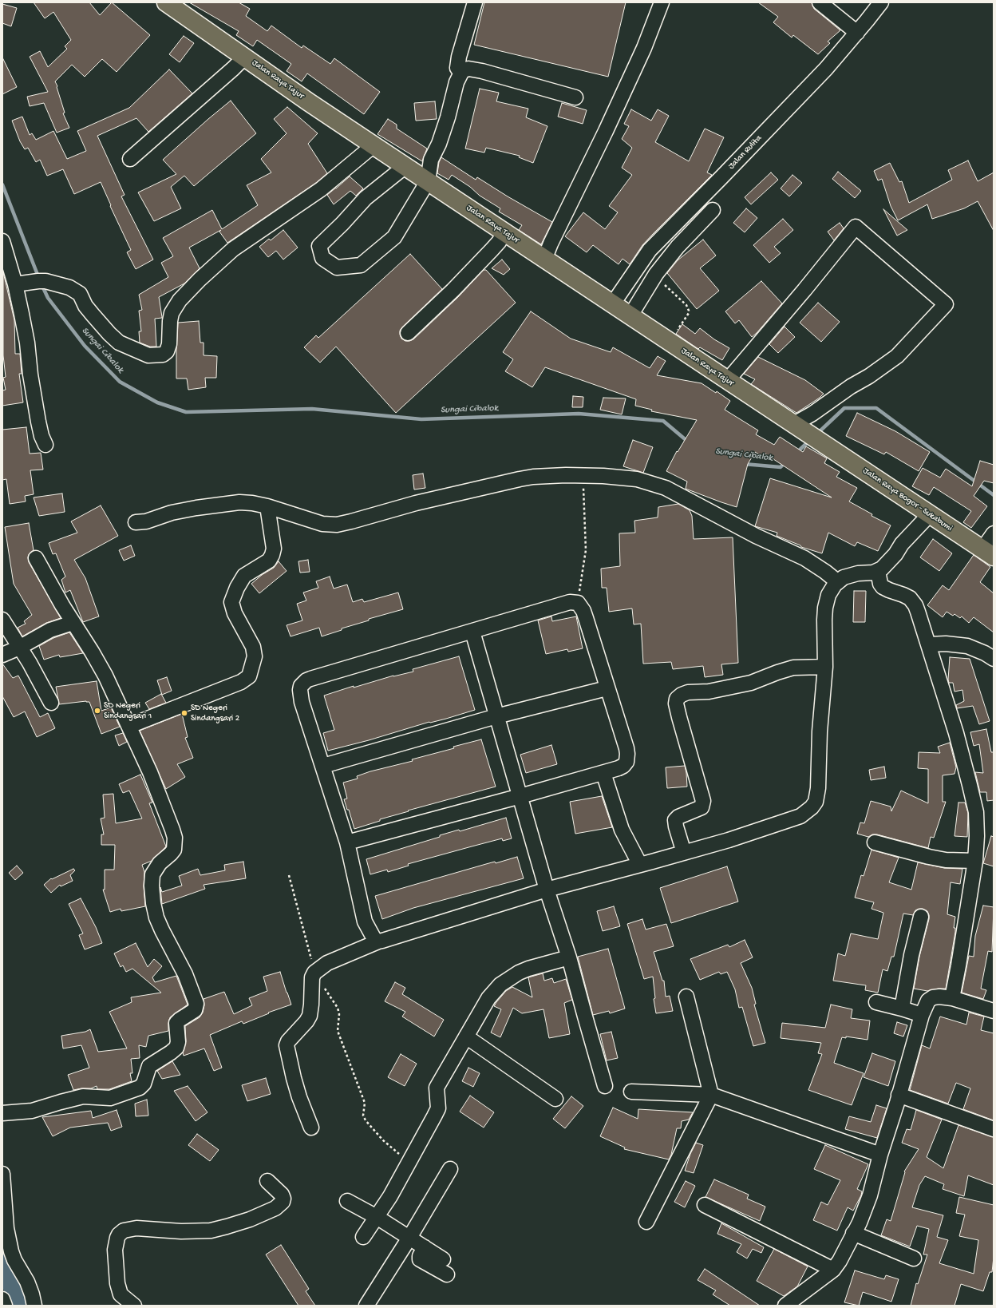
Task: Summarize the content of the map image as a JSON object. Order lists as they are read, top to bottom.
{
  "streets": {
    "highway": ["Jalan Raya Tajur", "Jalan Raya Bogor - Sukabumi"],
    "street": ["Jalan Rulita"]
  },
  "crossings": [
    ["Jalan Raya Tajur", "Jalan Rulita"],
    ["Jalan Raya Tajur", "Jalan Raya Bogor - Sukabumi"]
  ],
  "water": ["Sungai Cibalok"],
  "places": ["SD Negeri Sindangsari 1", "SD Negeri Sindangsari 2"]
}
